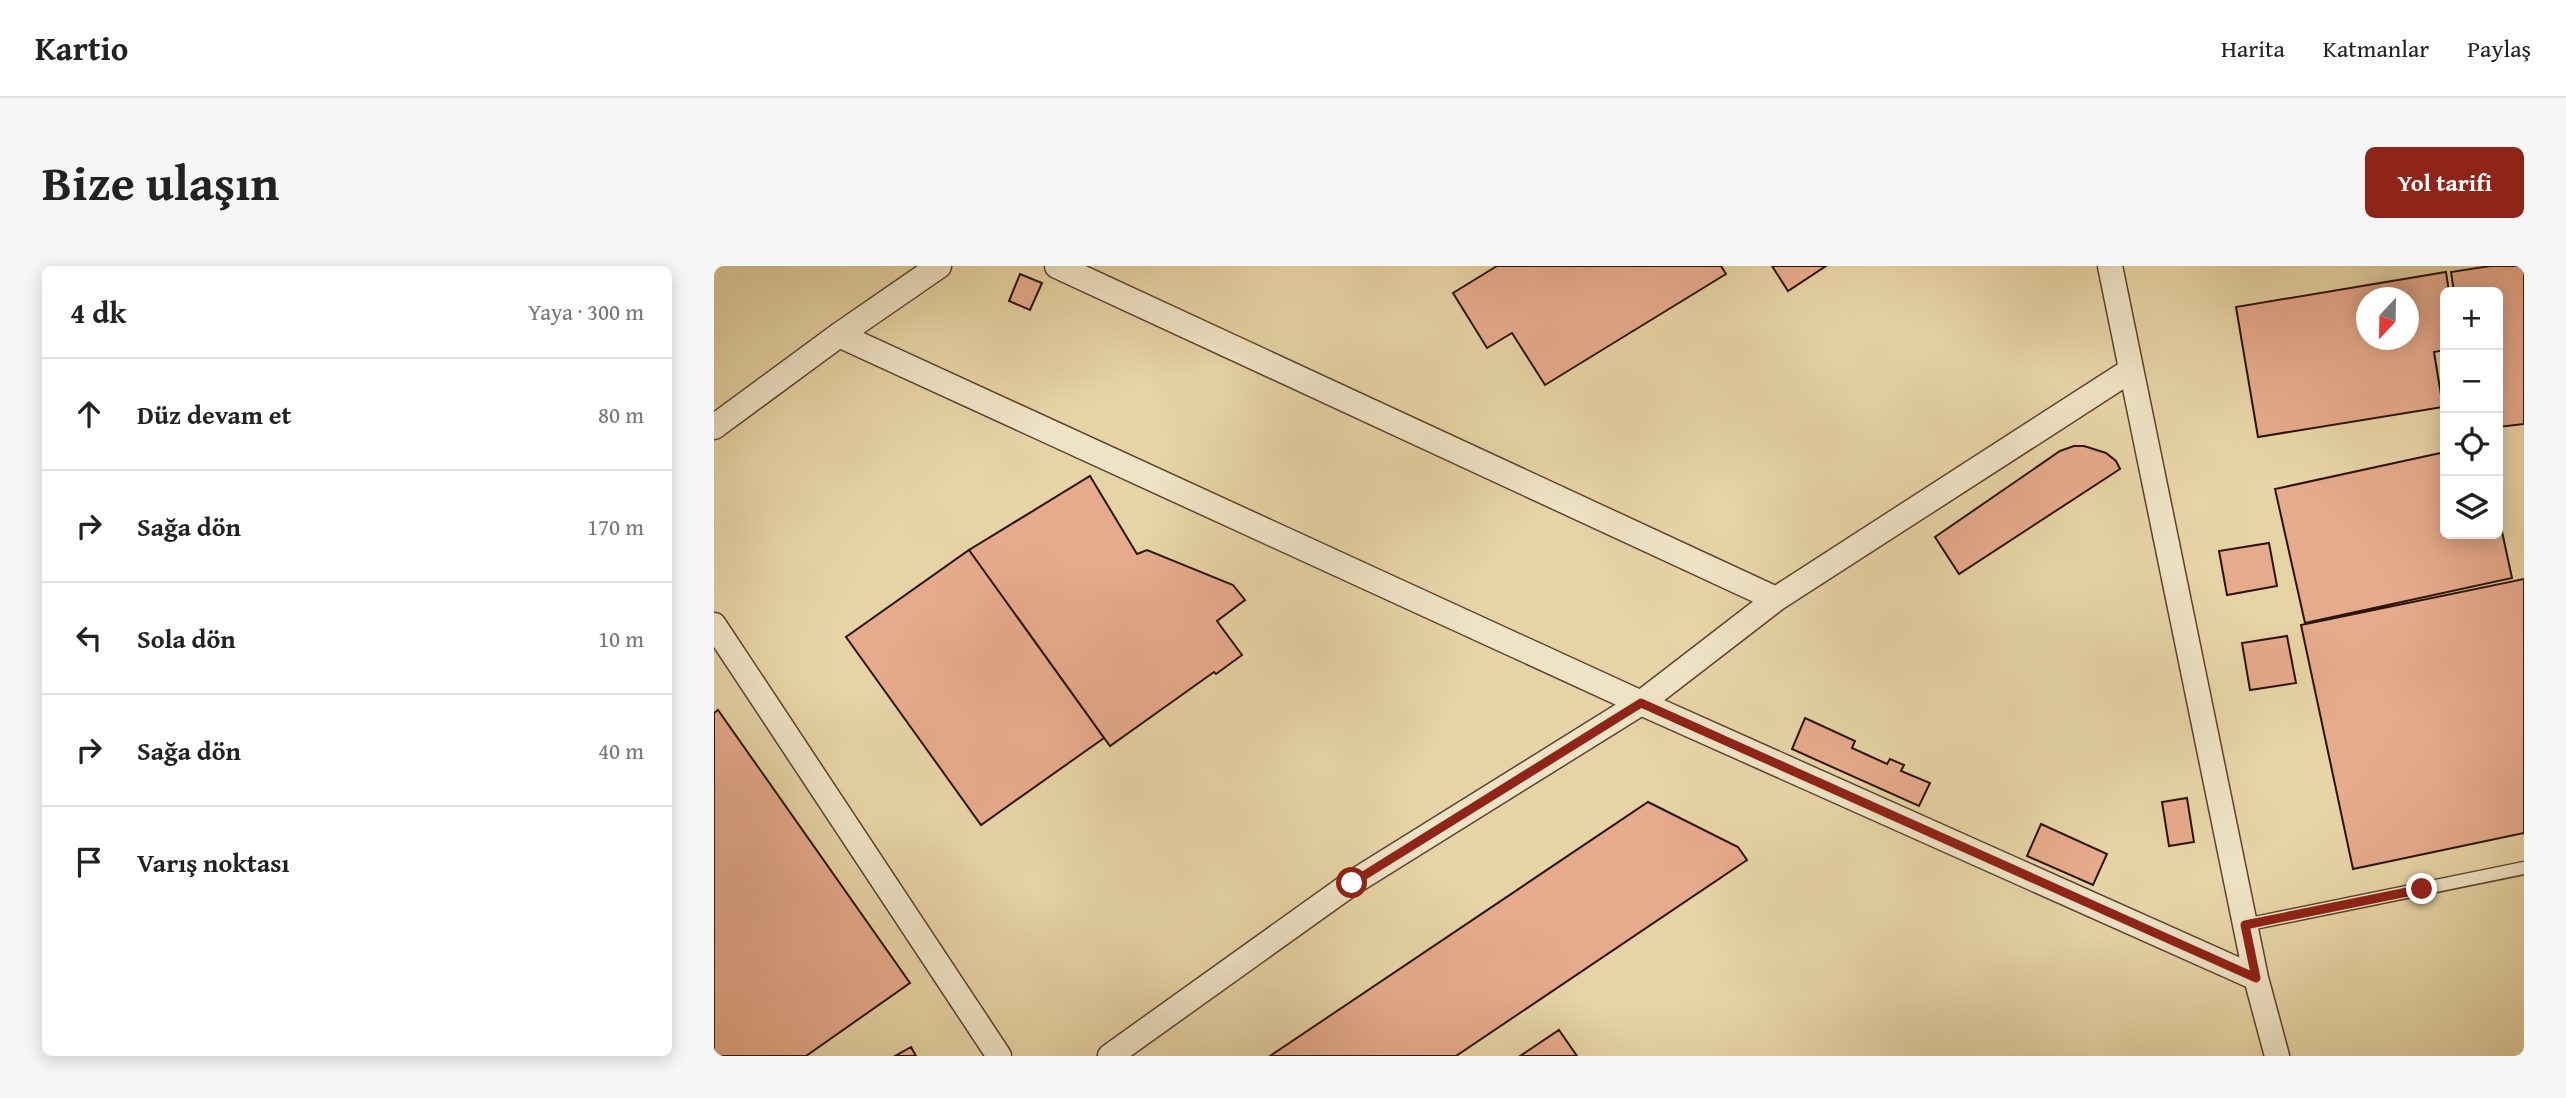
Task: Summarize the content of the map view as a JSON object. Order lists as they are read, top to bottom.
{
  "north": "bottom",
  "page": {
    "header": "Kartio",
    "nav": ["Harita", "Katmanlar", "Paylaş"],
    "title": "Bize ulaşın",
    "buttons": "Yol tarifi",
    "heading": ["4 dk", "Yaya · 300 m"],
    "map_buttons": ["+", "−"],
    "list": [
      ["Düz devam et", "80 m"],
      ["Sağa dön", "170 m"],
      ["Sola dön", "10 m"],
      ["Sağa dön", "40 m"],
      "Varış noktası"
    ]
  }
}
